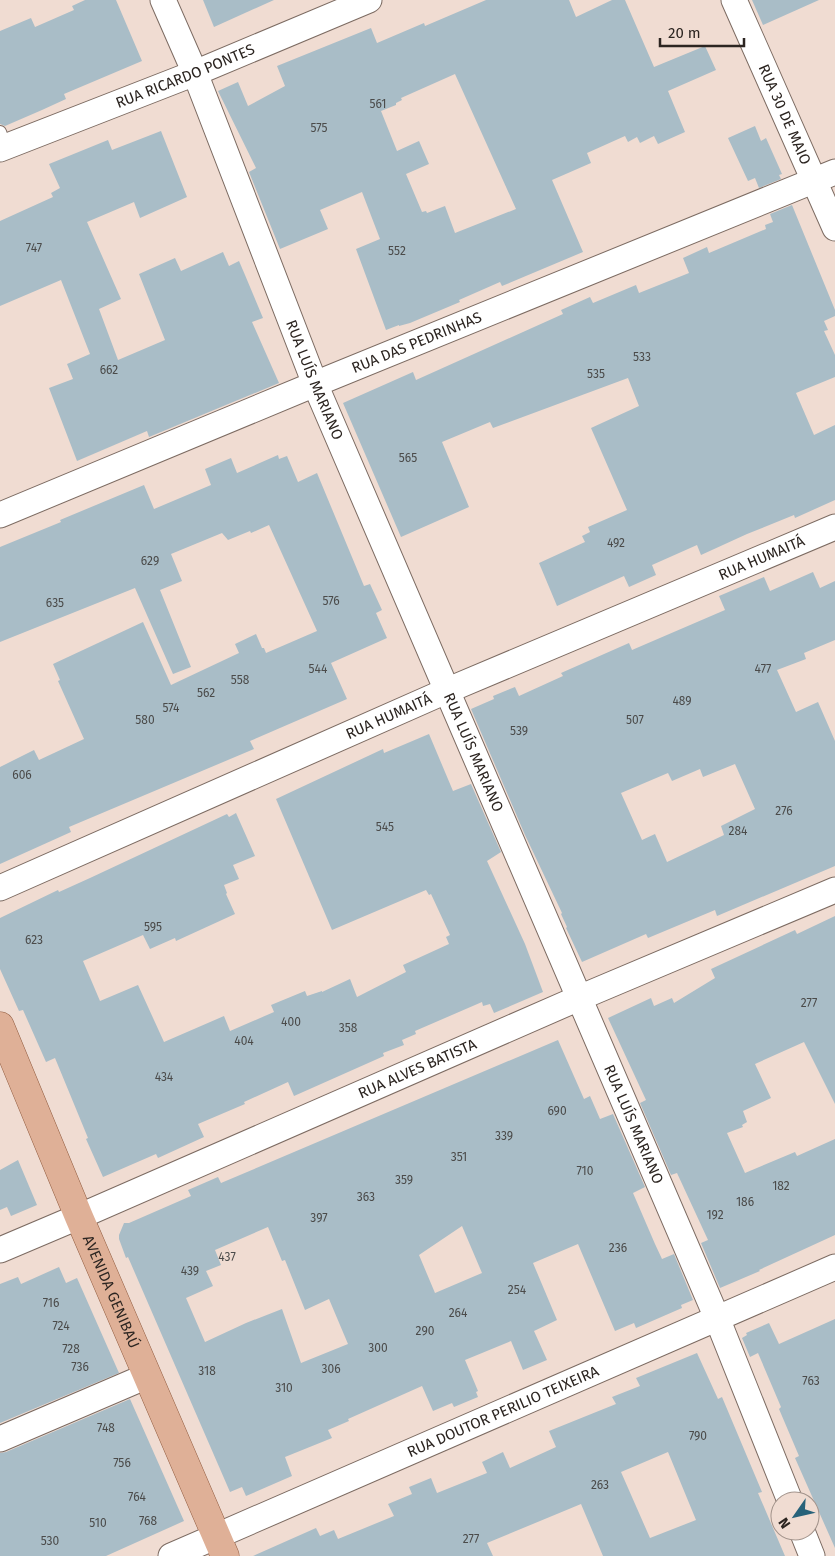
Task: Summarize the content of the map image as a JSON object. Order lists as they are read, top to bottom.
{
  "streets": {
    "main road": ["AVENIDA GENIBAÚ"],
    "street": [
      "RUA RICARDO PONTES",
      "RUA 30 DE MAIO",
      "RUA DAS PEDRINHAS",
      "RUA LUÍS MARIANO",
      "RUA HUMAITÁ",
      "RUA ALVES BATISTA",
      "RUA DOUTOR PERILIO TEIXEIRA"
    ]
  },
  "crossings": [
    ["RUA RICARDO PONTES", "RUA LUÍS MARIANO"],
    ["RUA 30 DE MAIO", "RUA DAS PEDRINHAS"],
    ["RUA DAS PEDRINHAS", "RUA LUÍS MARIANO"],
    ["RUA LUÍS MARIANO", "RUA HUMAITÁ"],
    ["RUA LUÍS MARIANO", "RUA ALVES BATISTA"],
    ["RUA LUÍS MARIANO", "RUA DOUTOR PERILIO TEIXEIRA"],
    ["RUA ALVES BATISTA", "AVENIDA GENIBAÚ"],
    ["AVENIDA GENIBAÚ", "RUA DOUTOR PERILIO TEIXEIRA"]
  ],
  "house_numbers": [
    "561",
    "575",
    "747",
    "552",
    "533",
    "662",
    "535",
    "565",
    "492",
    "629",
    "576",
    "635",
    "544",
    "477",
    "558",
    "562",
    "489",
    "574",
    "580",
    "507",
    "539",
    "606",
    "276",
    "545",
    "284",
    "595",
    "623",
    "277",
    "400",
    "358",
    "404",
    "434",
    "690",
    "339",
    "351",
    "710",
    "359",
    "182",
    "363",
    "186",
    "192",
    "397",
    "236",
    "437",
    "439",
    "254",
    "716",
    "264",
    "724",
    "290",
    "300",
    "728",
    "736",
    "306",
    "318",
    "763",
    "310",
    "748",
    "790",
    "756",
    "263",
    "764",
    "768",
    "510",
    "277",
    "530"
  ],
  "scale_bar": "20 m",
  "north": "bottom left"
}
